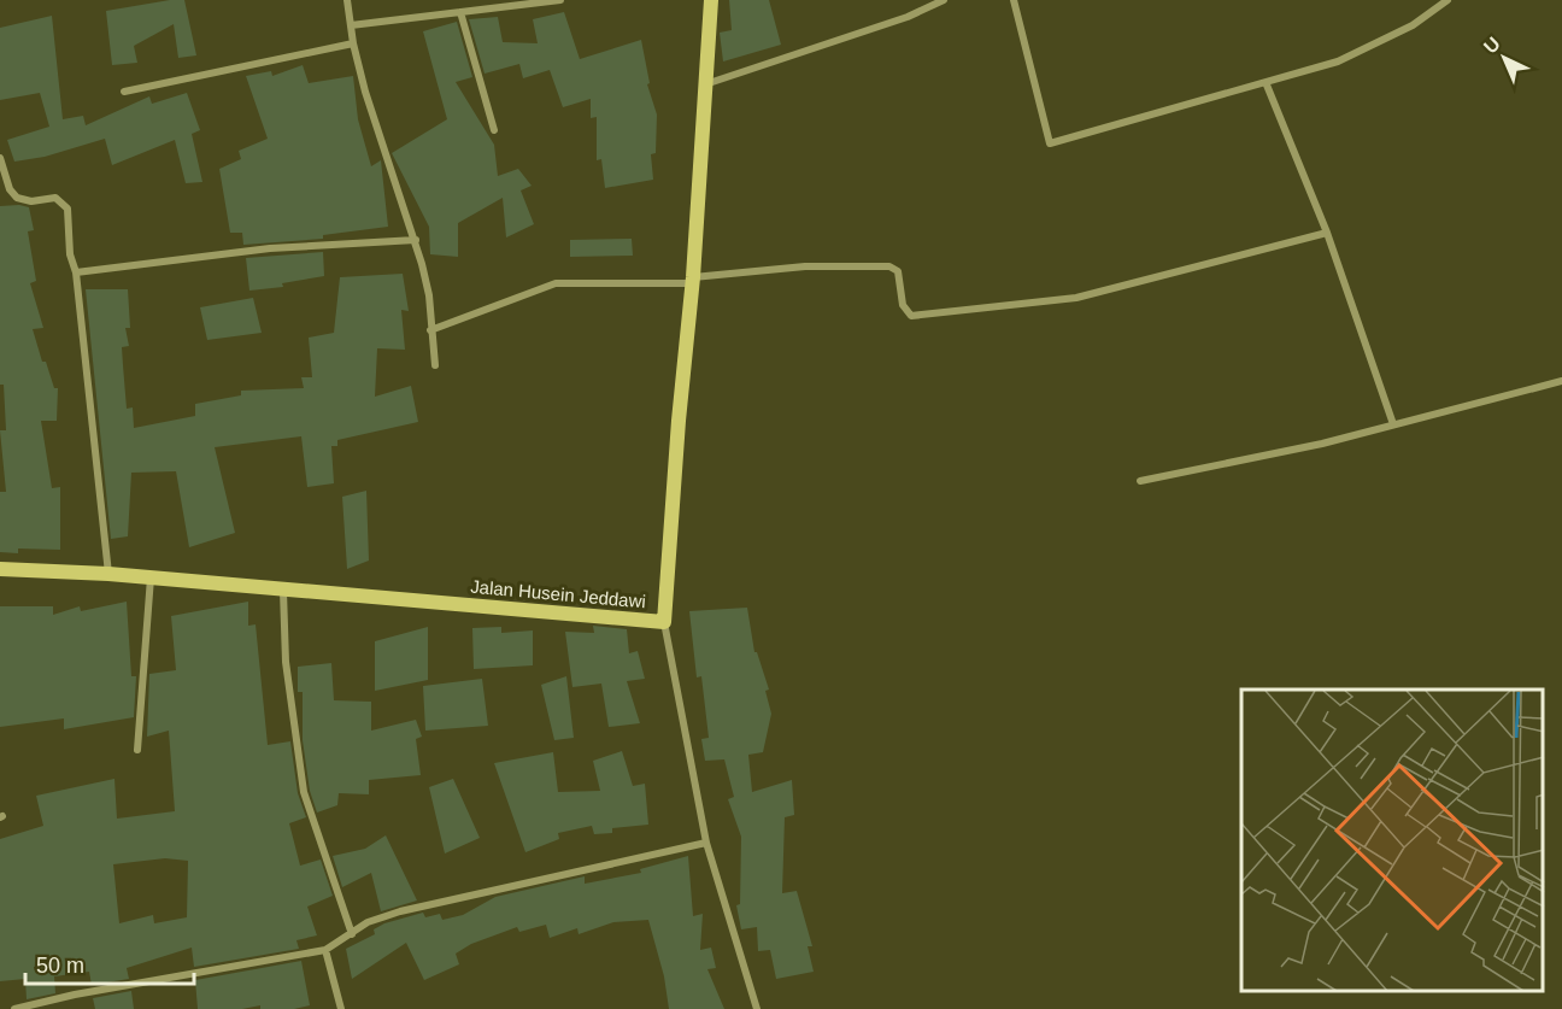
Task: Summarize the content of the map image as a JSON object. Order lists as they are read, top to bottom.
{
  "streets": {
    "street": ["Jalan Husein Jeddawi"]
  },
  "scale_bar": "50 m",
  "north": "top left"
}
